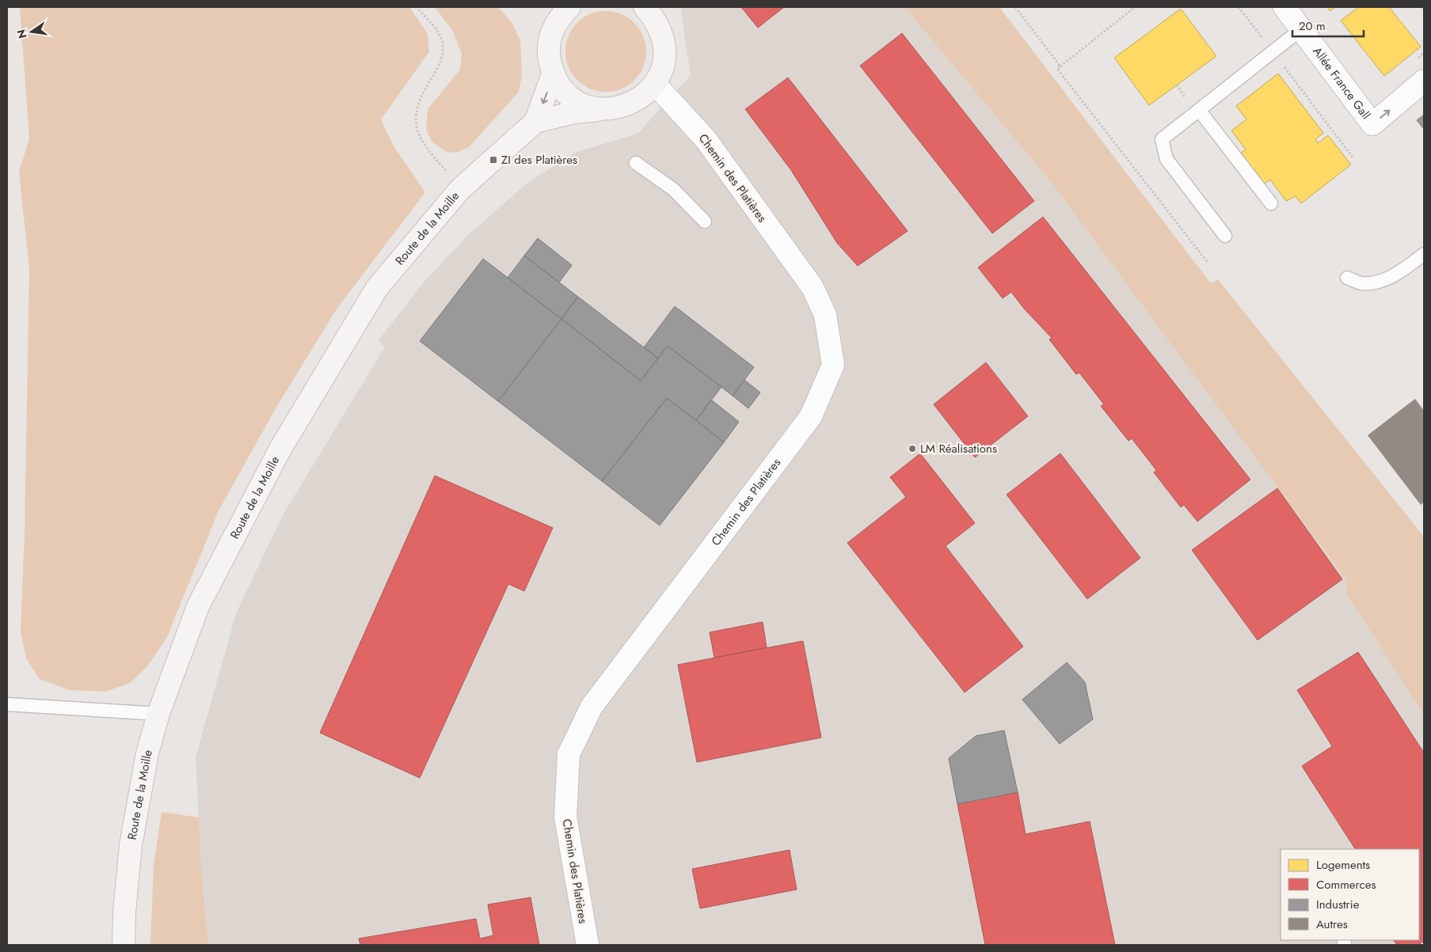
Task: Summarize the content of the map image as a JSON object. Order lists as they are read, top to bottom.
{
  "streets": {
    "street": ["Allée France Gall", "Chemin des Platières", "Route de la Moille"]
  },
  "crossings": [
    ["Chemin des Platières", "Route de la Moille"]
  ],
  "places": {
    "transit": ["ZI des Platières"],
    "other": ["LM Réalisations"]
  },
  "legend": [
    "Logements",
    "Commerces",
    "Industrie",
    "Autres"
  ],
  "scale_bar": "20 m",
  "north": "left"
}
